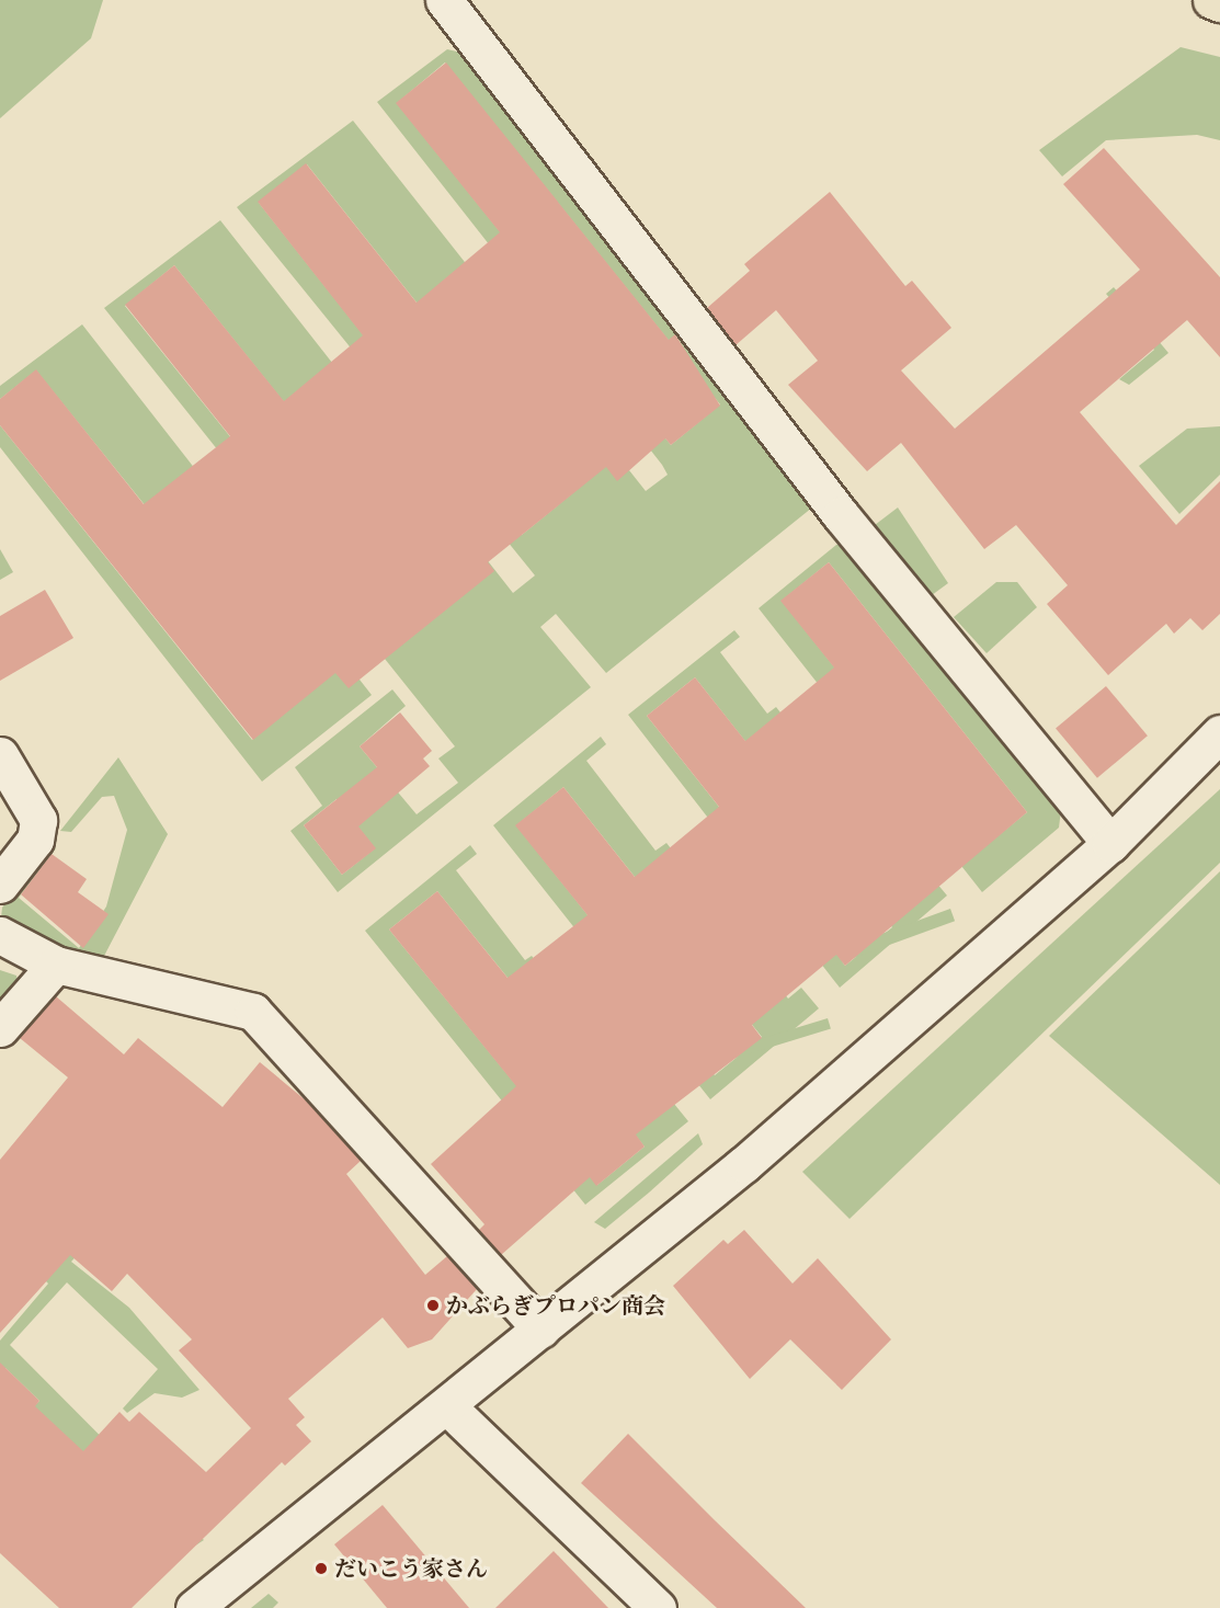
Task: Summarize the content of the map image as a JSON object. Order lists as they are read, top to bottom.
{
  "places": ["かぶらぎプロパン商会", "だいこう家さん"]
}
